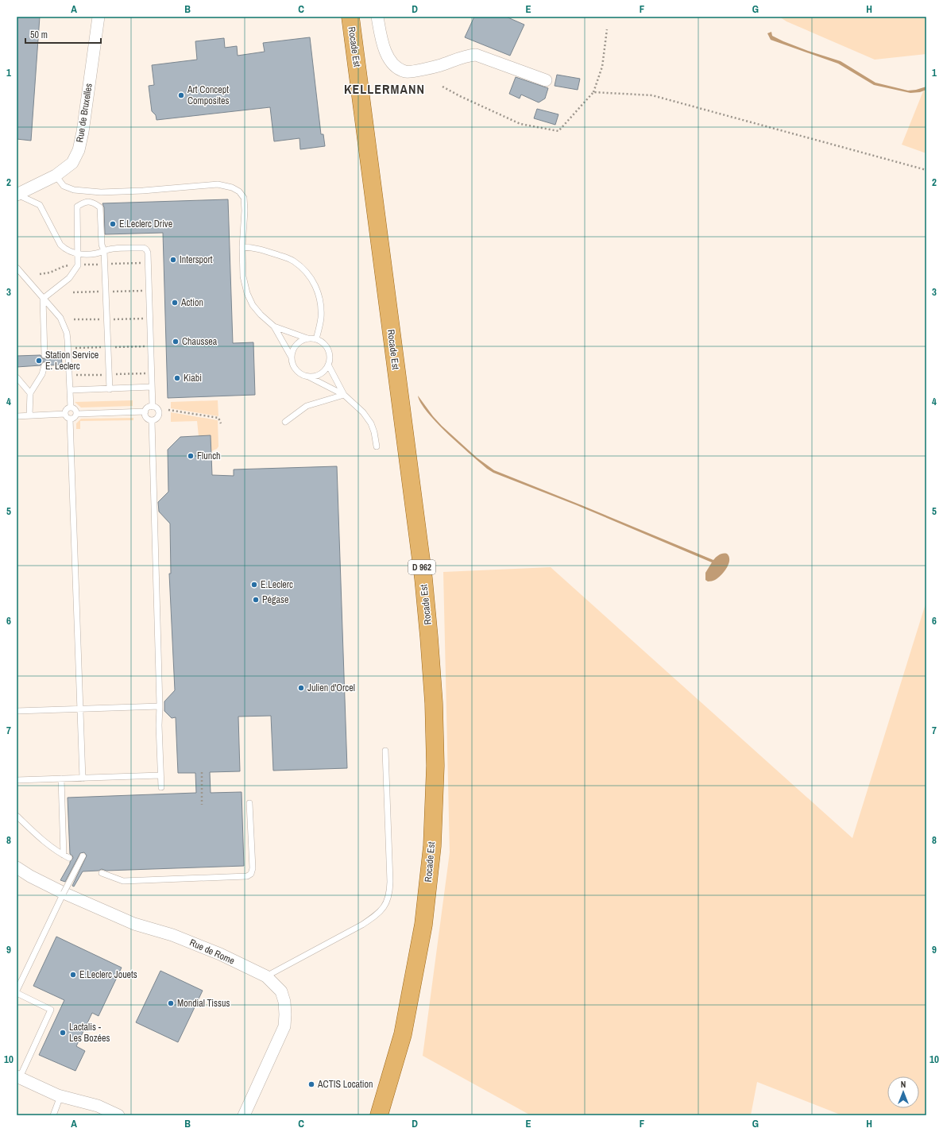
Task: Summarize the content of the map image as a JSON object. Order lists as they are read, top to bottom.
{
  "streets": {
    "main road": ["Rocade Est", "D 962"],
    "street": ["Rue de Bruxelles", "Rue de Rome"]
  },
  "districts": ["KELLERMANN"],
  "places": [
    "Art Concept Composites",
    "E.Leclerc Drive",
    "Intersport",
    "Action",
    "Chaussea",
    "Station Service E. Leclerc",
    "Kiabi",
    "Flunch",
    "E.Leclerc",
    "Pégase",
    "Julien d'Orcel",
    "E.Leclerc Jouets",
    "Mondial Tissus",
    "Lactalis - Les Bozées",
    "ACTIS Location"
  ],
  "scale_bar": "50 m",
  "north": "top",
  "grid": {
    "columns": [
      "A",
      "B",
      "C",
      "D",
      "E",
      "F",
      "G",
      "H"
    ],
    "rows": [
      "1",
      "2",
      "3",
      "4",
      "5",
      "6",
      "7",
      "8",
      "9",
      "10"
    ]
  }
}
